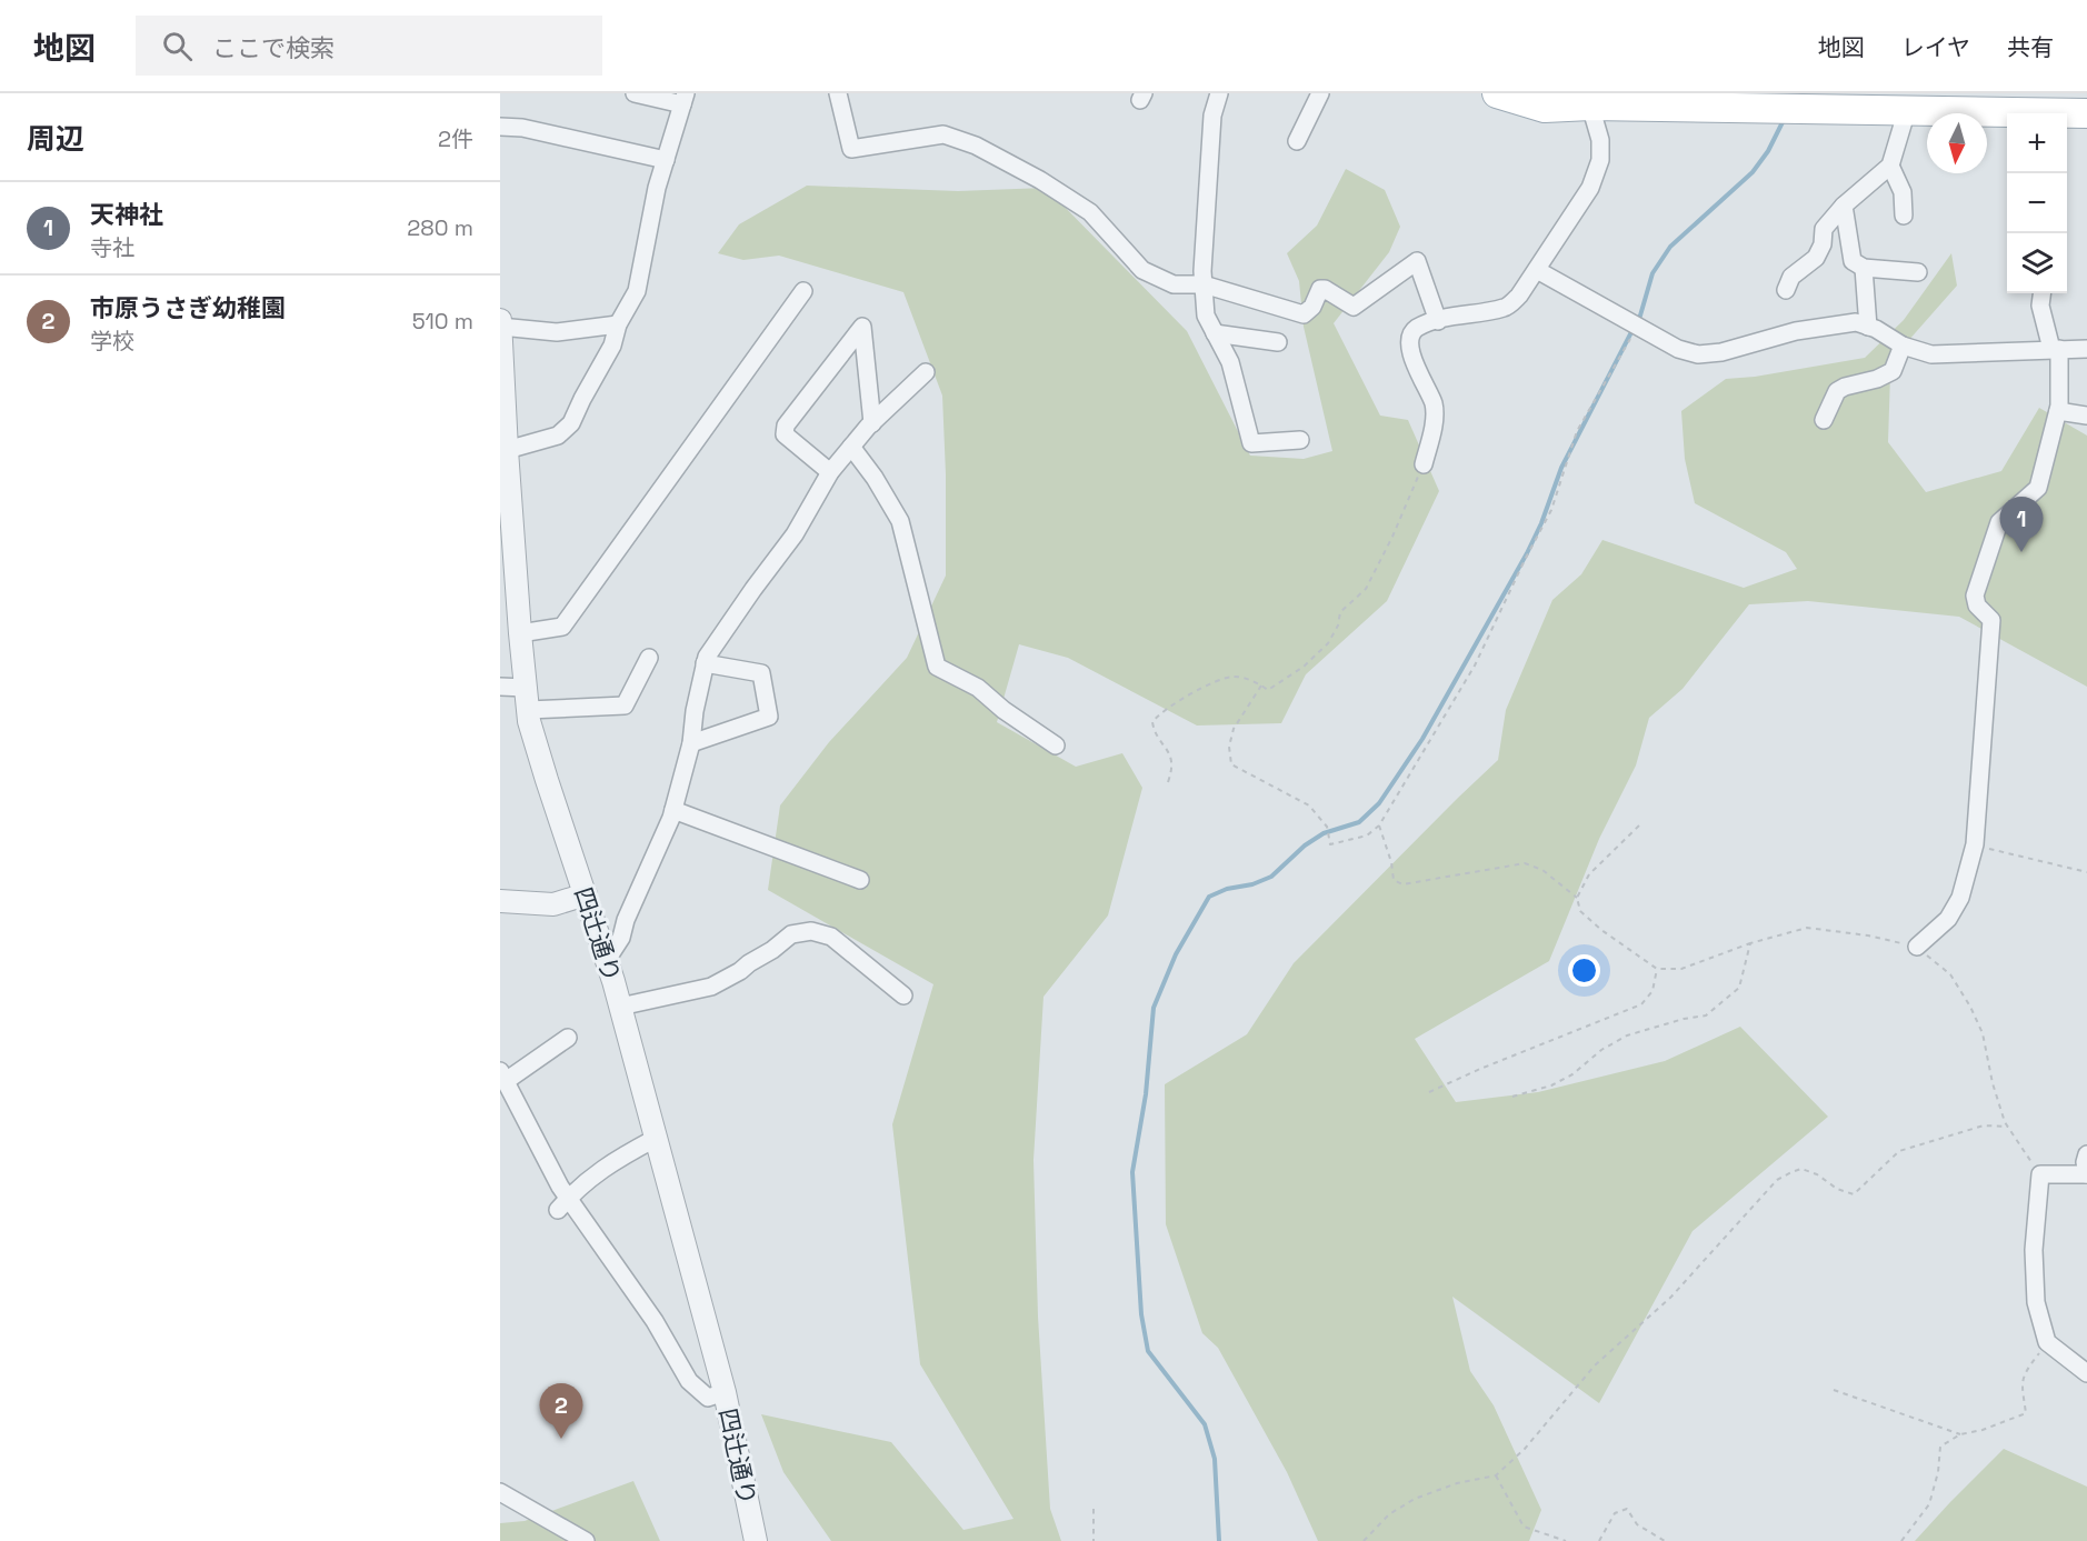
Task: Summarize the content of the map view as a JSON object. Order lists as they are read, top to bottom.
{
  "streets": {
    "street": ["四辻通り"]
  },
  "north": "bottom",
  "page": {
    "header": "地図",
    "search": "ここで検索",
    "nav": ["地図", "レイヤ", "共有"],
    "heading": ["周辺", "2件"],
    "map_buttons": ["+", "−"],
    "list": [
      {
        "mark": "1",
        "name": "天神社",
        "note": "寺社",
        "value": "280 m"
      },
      {
        "mark": "2",
        "name": "市原うさぎ幼稚園",
        "note": "学校",
        "value": "510 m"
      }
    ],
    "pins": ["1", "2"]
  }
}
